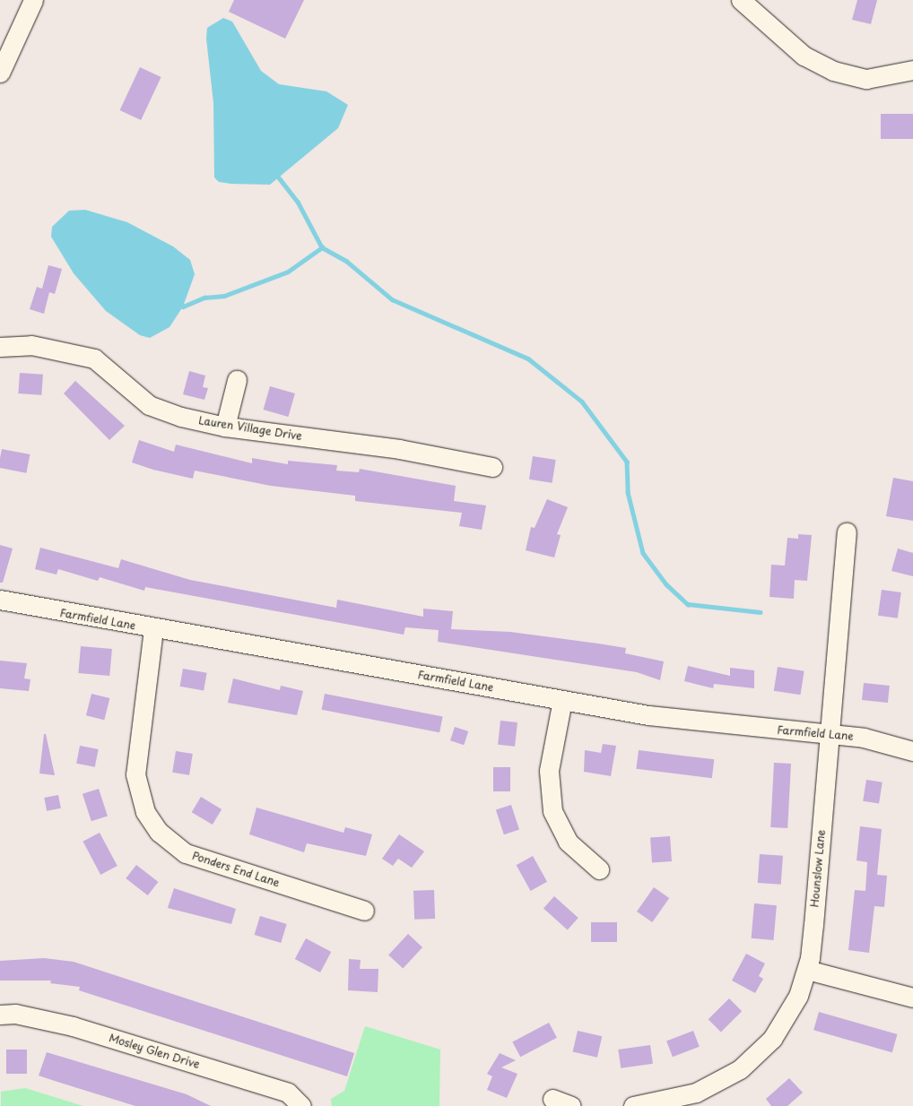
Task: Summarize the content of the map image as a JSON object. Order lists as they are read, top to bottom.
{
  "streets": {
    "street": [
      "Lauren Village Drive",
      "Farmfield Lane",
      "Hounslow Lane",
      "Ponders End Lane",
      "Mosley Glen Drive"
    ]
  },
  "crossings": [
    ["Farmfield Lane", "Hounslow Lane"],
    ["Farmfield Lane", "Ponders End Lane"]
  ]
}
